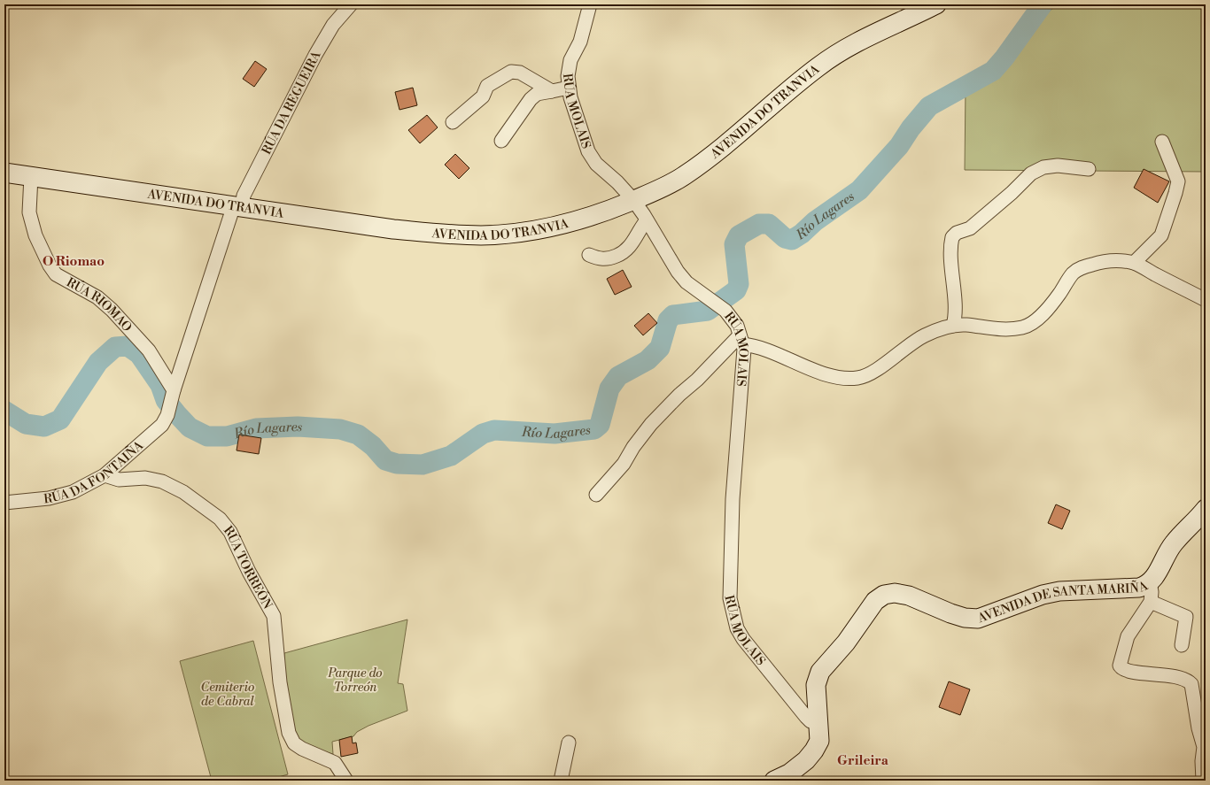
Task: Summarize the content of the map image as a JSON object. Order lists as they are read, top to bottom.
{
  "streets": {
    "main road": ["AVENIDA DO TRANVIA", "AVENIDA DE SANTA MARIÑA"],
    "street": [
      "RÚA DA REGUEIRA",
      "RÚA MOLAIS",
      "RÚA RIOMAO",
      "RÚA DA FONTAIÑA",
      "RÚA TORREÓN"
    ]
  },
  "crossings": [
    ["RÚA DA REGUEIRA", "AVENIDA DO TRANVIA"],
    ["RÚA DA REGUEIRA", "RÚA RIOMAO"],
    ["RÚA DA REGUEIRA", "RÚA DA FONTAIÑA"],
    ["RÚA MOLAIS", "AVENIDA DO TRANVIA"],
    ["RÚA MOLAIS", "AVENIDA DE SANTA MARIÑA"],
    ["AVENIDA DO TRANVIA", "RÚA RIOMAO"],
    ["RÚA DA FONTAIÑA", "RÚA TORREÓN"]
  ],
  "districts": ["O Riomao", "Grileira"],
  "water": ["Río Lagares"],
  "parks": ["Parque do Torreón", "Cemiterio de Cabral"]
}
